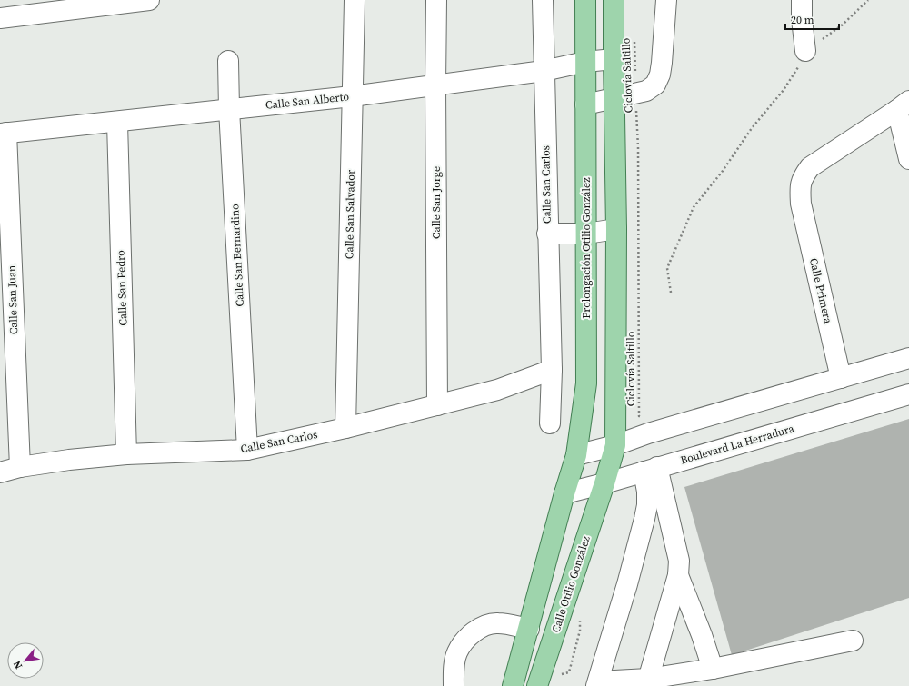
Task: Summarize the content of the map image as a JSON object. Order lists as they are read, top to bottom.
{
  "streets": {
    "main road": ["Prolongación Otilio González", "Calle Otilio González"],
    "street": [
      "Calle San Alberto",
      "Calle San Carlos",
      "Calle San Jorge",
      "Calle San Salvador",
      "Calle San Bernardino",
      "Calle San Pedro",
      "Calle Primera",
      "Calle San Juan",
      "Boulevard La Herradura"
    ],
    "path": ["Ciclovía Saltillo"]
  },
  "crossings": [
    ["Calle San Alberto", "Calle San Carlos"],
    ["Calle San Alberto", "Calle San Jorge"],
    ["Calle San Alberto", "Calle San Salvador"],
    ["Calle San Alberto", "Prolongación Otilio González"],
    ["Calle San Alberto", "Calle San Bernardino"],
    ["Calle San Alberto", "Calle San Pedro"],
    ["Calle San Alberto", "Calle San Juan"],
    ["Calle San Carlos", "Calle San Jorge"],
    ["Calle San Carlos", "Calle San Salvador"],
    ["Calle San Carlos", "Calle San Bernardino"],
    ["Calle San Carlos", "Calle San Pedro"],
    ["Calle San Carlos", "Calle San Juan"],
    ["Prolongación Otilio González", "Boulevard La Herradura"],
    ["Boulevard La Herradura", "Calle Otilio González"]
  ],
  "scale_bar": "20 m",
  "north": "bottom left"
}
